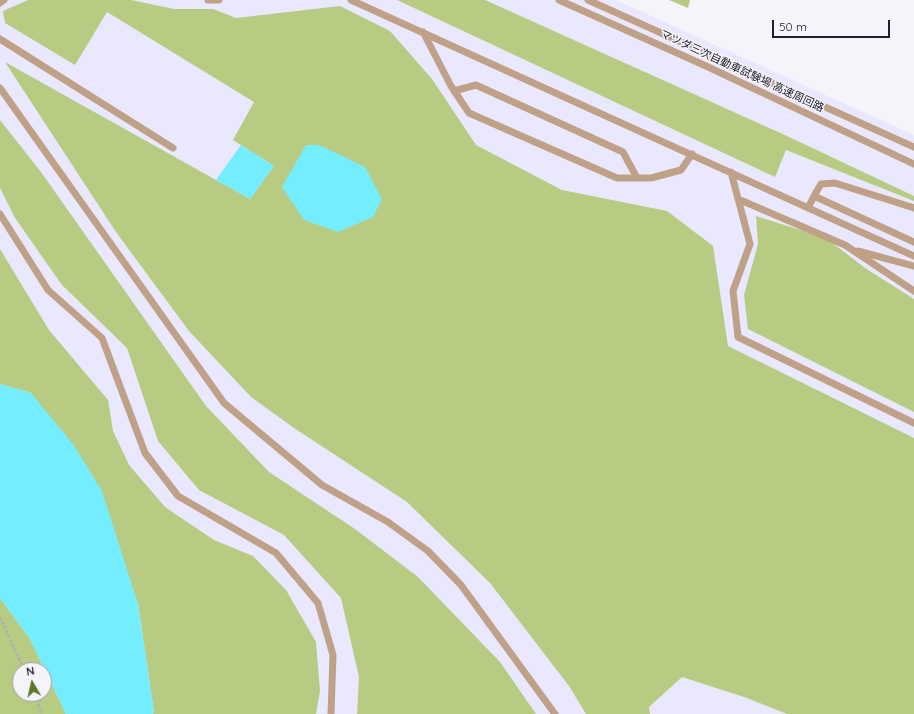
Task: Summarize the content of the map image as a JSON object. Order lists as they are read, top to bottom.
{
  "streets": {
    "lane": ["マツダ三次自動車試験場 高速周回路"]
  },
  "scale_bar": "50 m",
  "north": "top"
}
